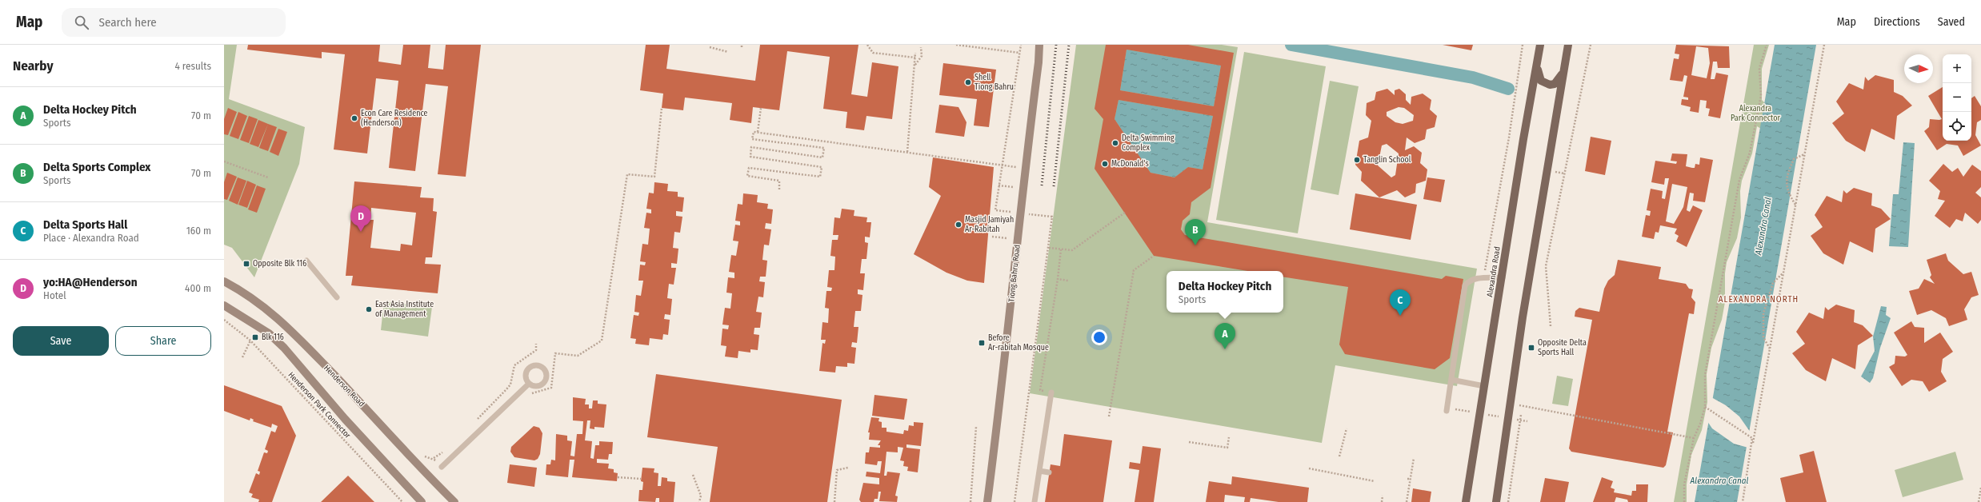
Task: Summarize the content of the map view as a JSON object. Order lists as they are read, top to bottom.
{
  "streets": {
    "main road": ["Alexandra Road", "Tiong Bahru Road", "Henderson Road"],
    "path": ["Henderson Park Connector"]
  },
  "districts": ["ALEXANDRA NORTH"],
  "water": ["Alexandra Canal"],
  "parks": ["Alexandra Park Connector"],
  "places": {
    "other": [
      "Shell Tiong Bahru",
      "Econ Care Residence (Henderson)",
      "Delta Swimming Complex",
      "Tanglin School",
      "McDonald's",
      "Masjid Jamiyah Ar-Rabitah",
      "East Asia Institute of Management"
    ],
    "transit": [
      "Opposite Blk 116",
      "Blk 116",
      "Before Ar-rabitah Mosque",
      "Opposite Delta Sports Hall"
    ]
  },
  "north": "right",
  "page": {
    "header": "Map",
    "search": "Search here",
    "nav": ["Map", "Directions", "Saved"],
    "heading": ["Nearby", "4 results"],
    "map_buttons": ["+", "−"],
    "list": [
      {
        "mark": "A",
        "name": "Delta Hockey Pitch",
        "note": "Sports",
        "value": "70 m"
      },
      {
        "mark": "B",
        "name": "Delta Sports Complex",
        "note": "Sports",
        "value": "70 m"
      },
      {
        "mark": "C",
        "name": "Delta Sports Hall",
        "note": "Place · Alexandra Road",
        "value": "160 m"
      },
      {
        "mark": "D",
        "name": "yo:HA@Henderson",
        "note": "Hotel",
        "value": "400 m"
      }
    ],
    "pins": [
      "D",
      "B",
      "C",
      "A"
    ],
    "popup": ["Delta Hockey Pitch", "Sports"],
    "buttons": ["Save", "Share"]
  }
}
